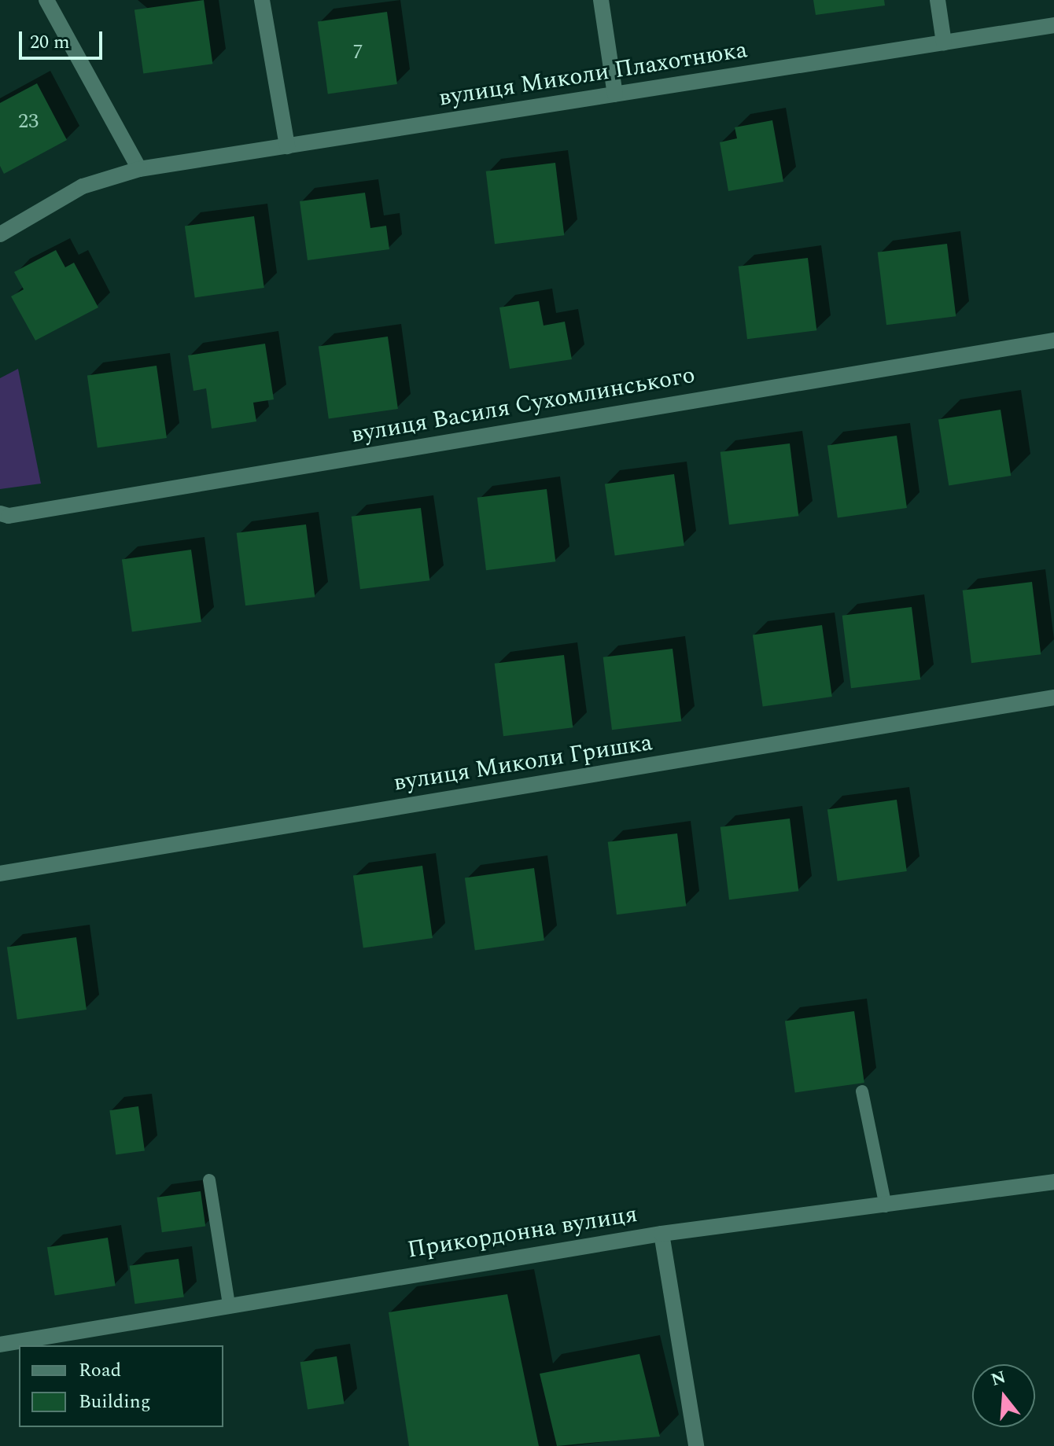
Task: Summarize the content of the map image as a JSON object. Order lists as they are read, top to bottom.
{
  "streets": {
    "street": [
      "вулиця Миколи Плахотнюка",
      "вулиця Василя Сухомлинського",
      "вулиця Миколи Гришка",
      "Прикордонна вулиця"
    ]
  },
  "house_numbers": ["7", "23"],
  "legend": ["Road", "Building"],
  "scale_bar": "20 m",
  "north": "top"
}
